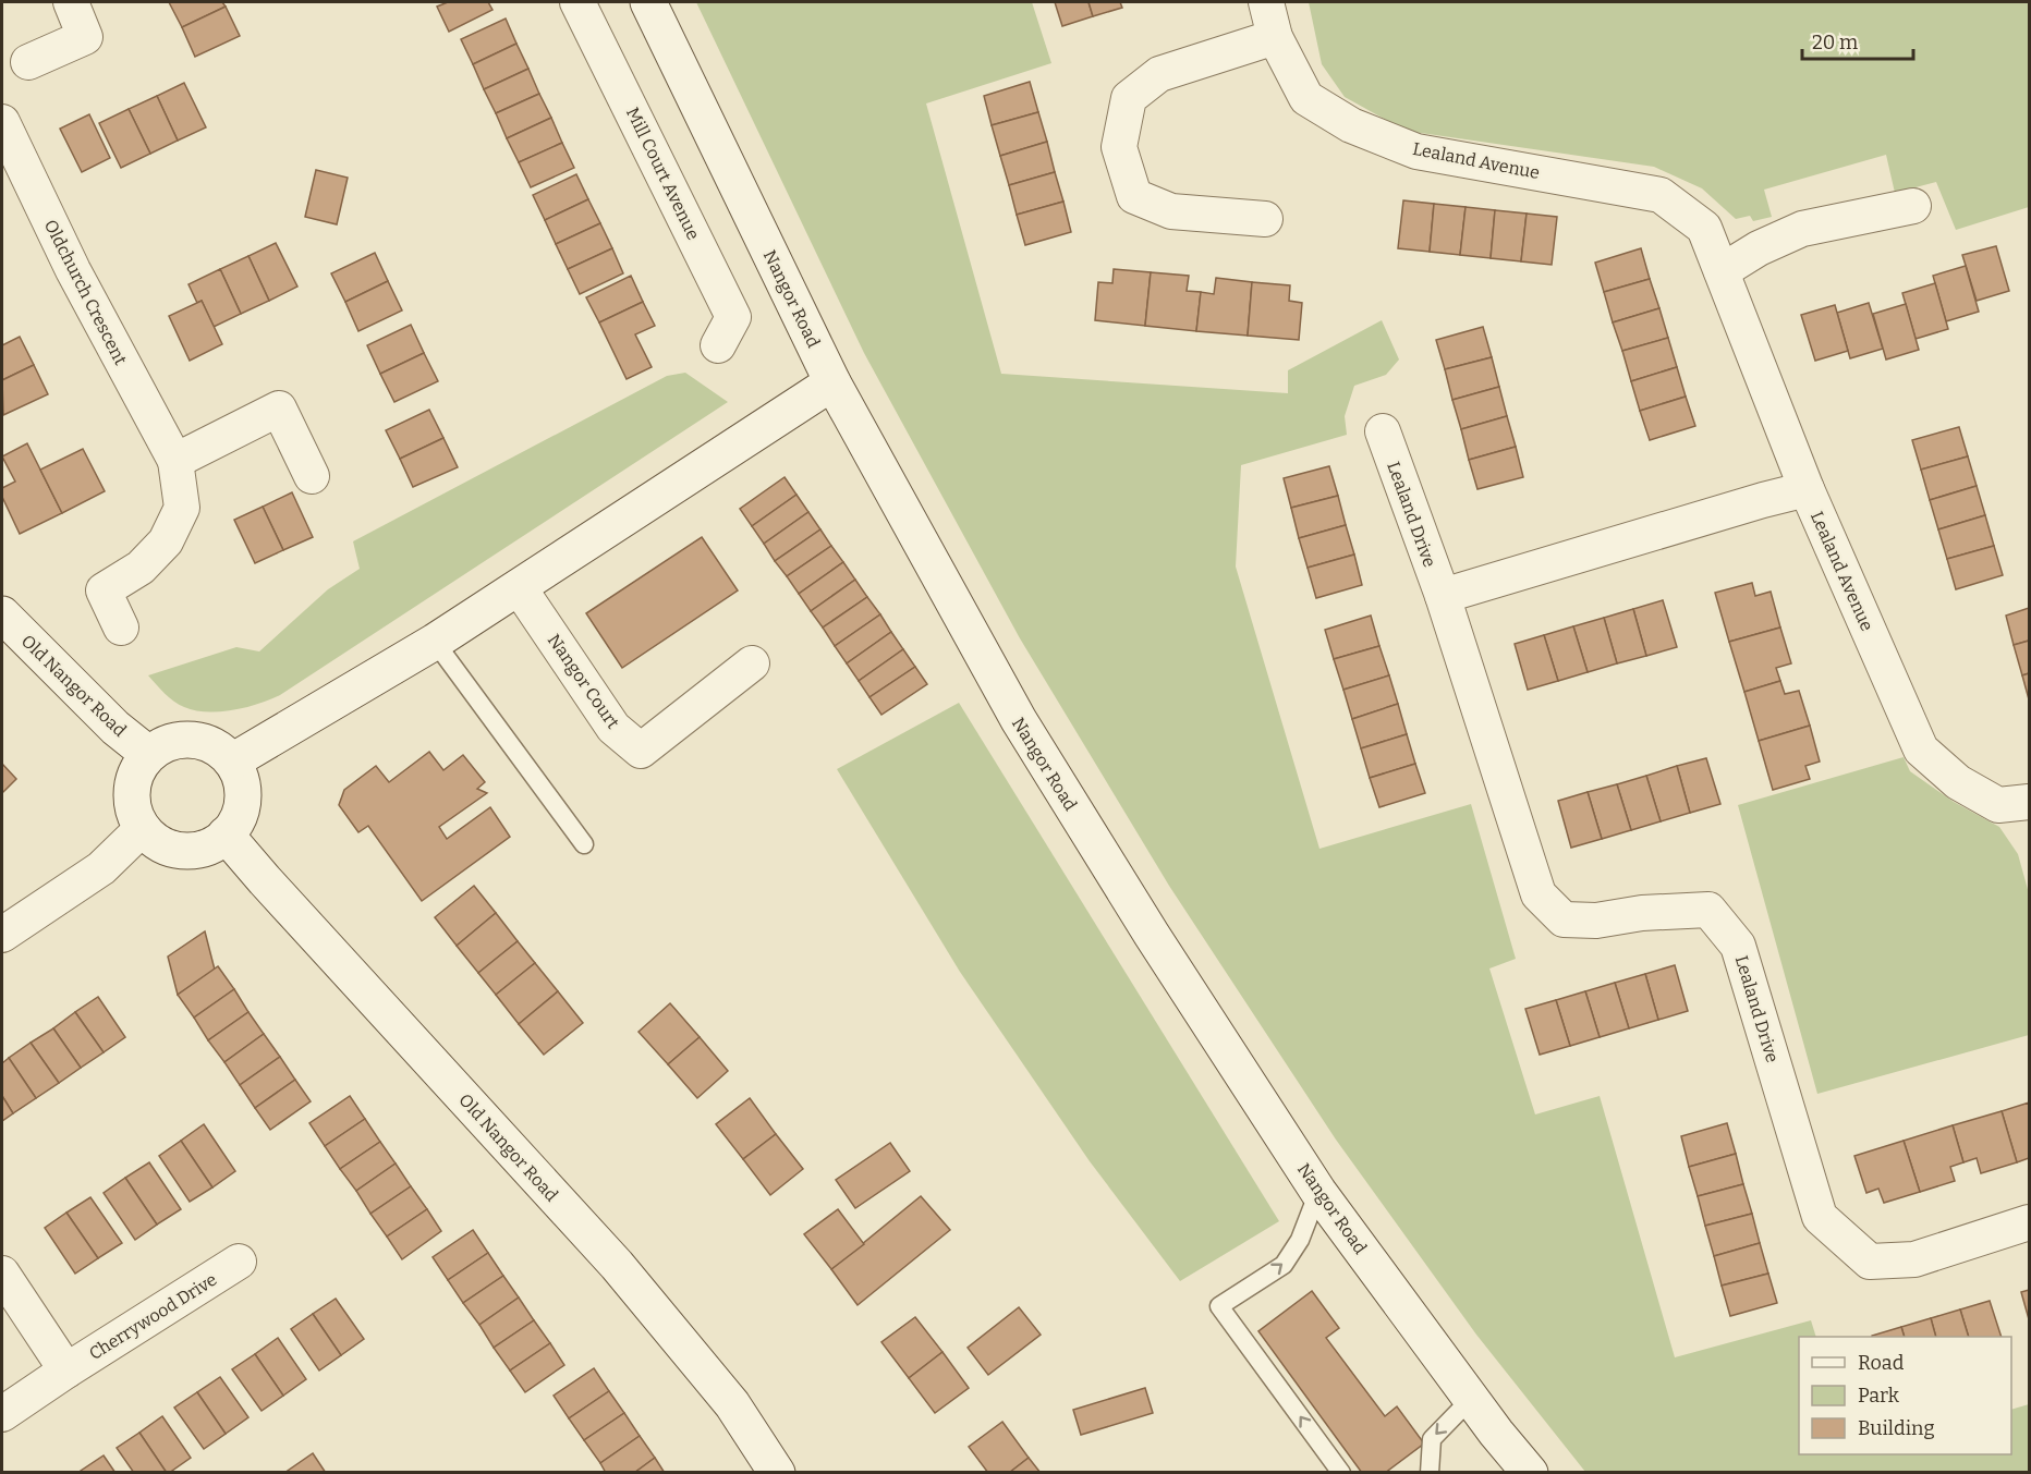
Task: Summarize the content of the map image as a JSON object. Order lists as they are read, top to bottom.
{
  "streets": {
    "street": [
      "Lealand Avenue",
      "Mill Court Avenue",
      "Oldchurch Crescent",
      "Nangor Road",
      "Lealand Drive",
      "Nangor Court",
      "Old Nangor Road",
      "Cherrywood Drive"
    ]
  },
  "legend": ["Road", "Park", "Building"],
  "scale_bar": "20 m"
}
